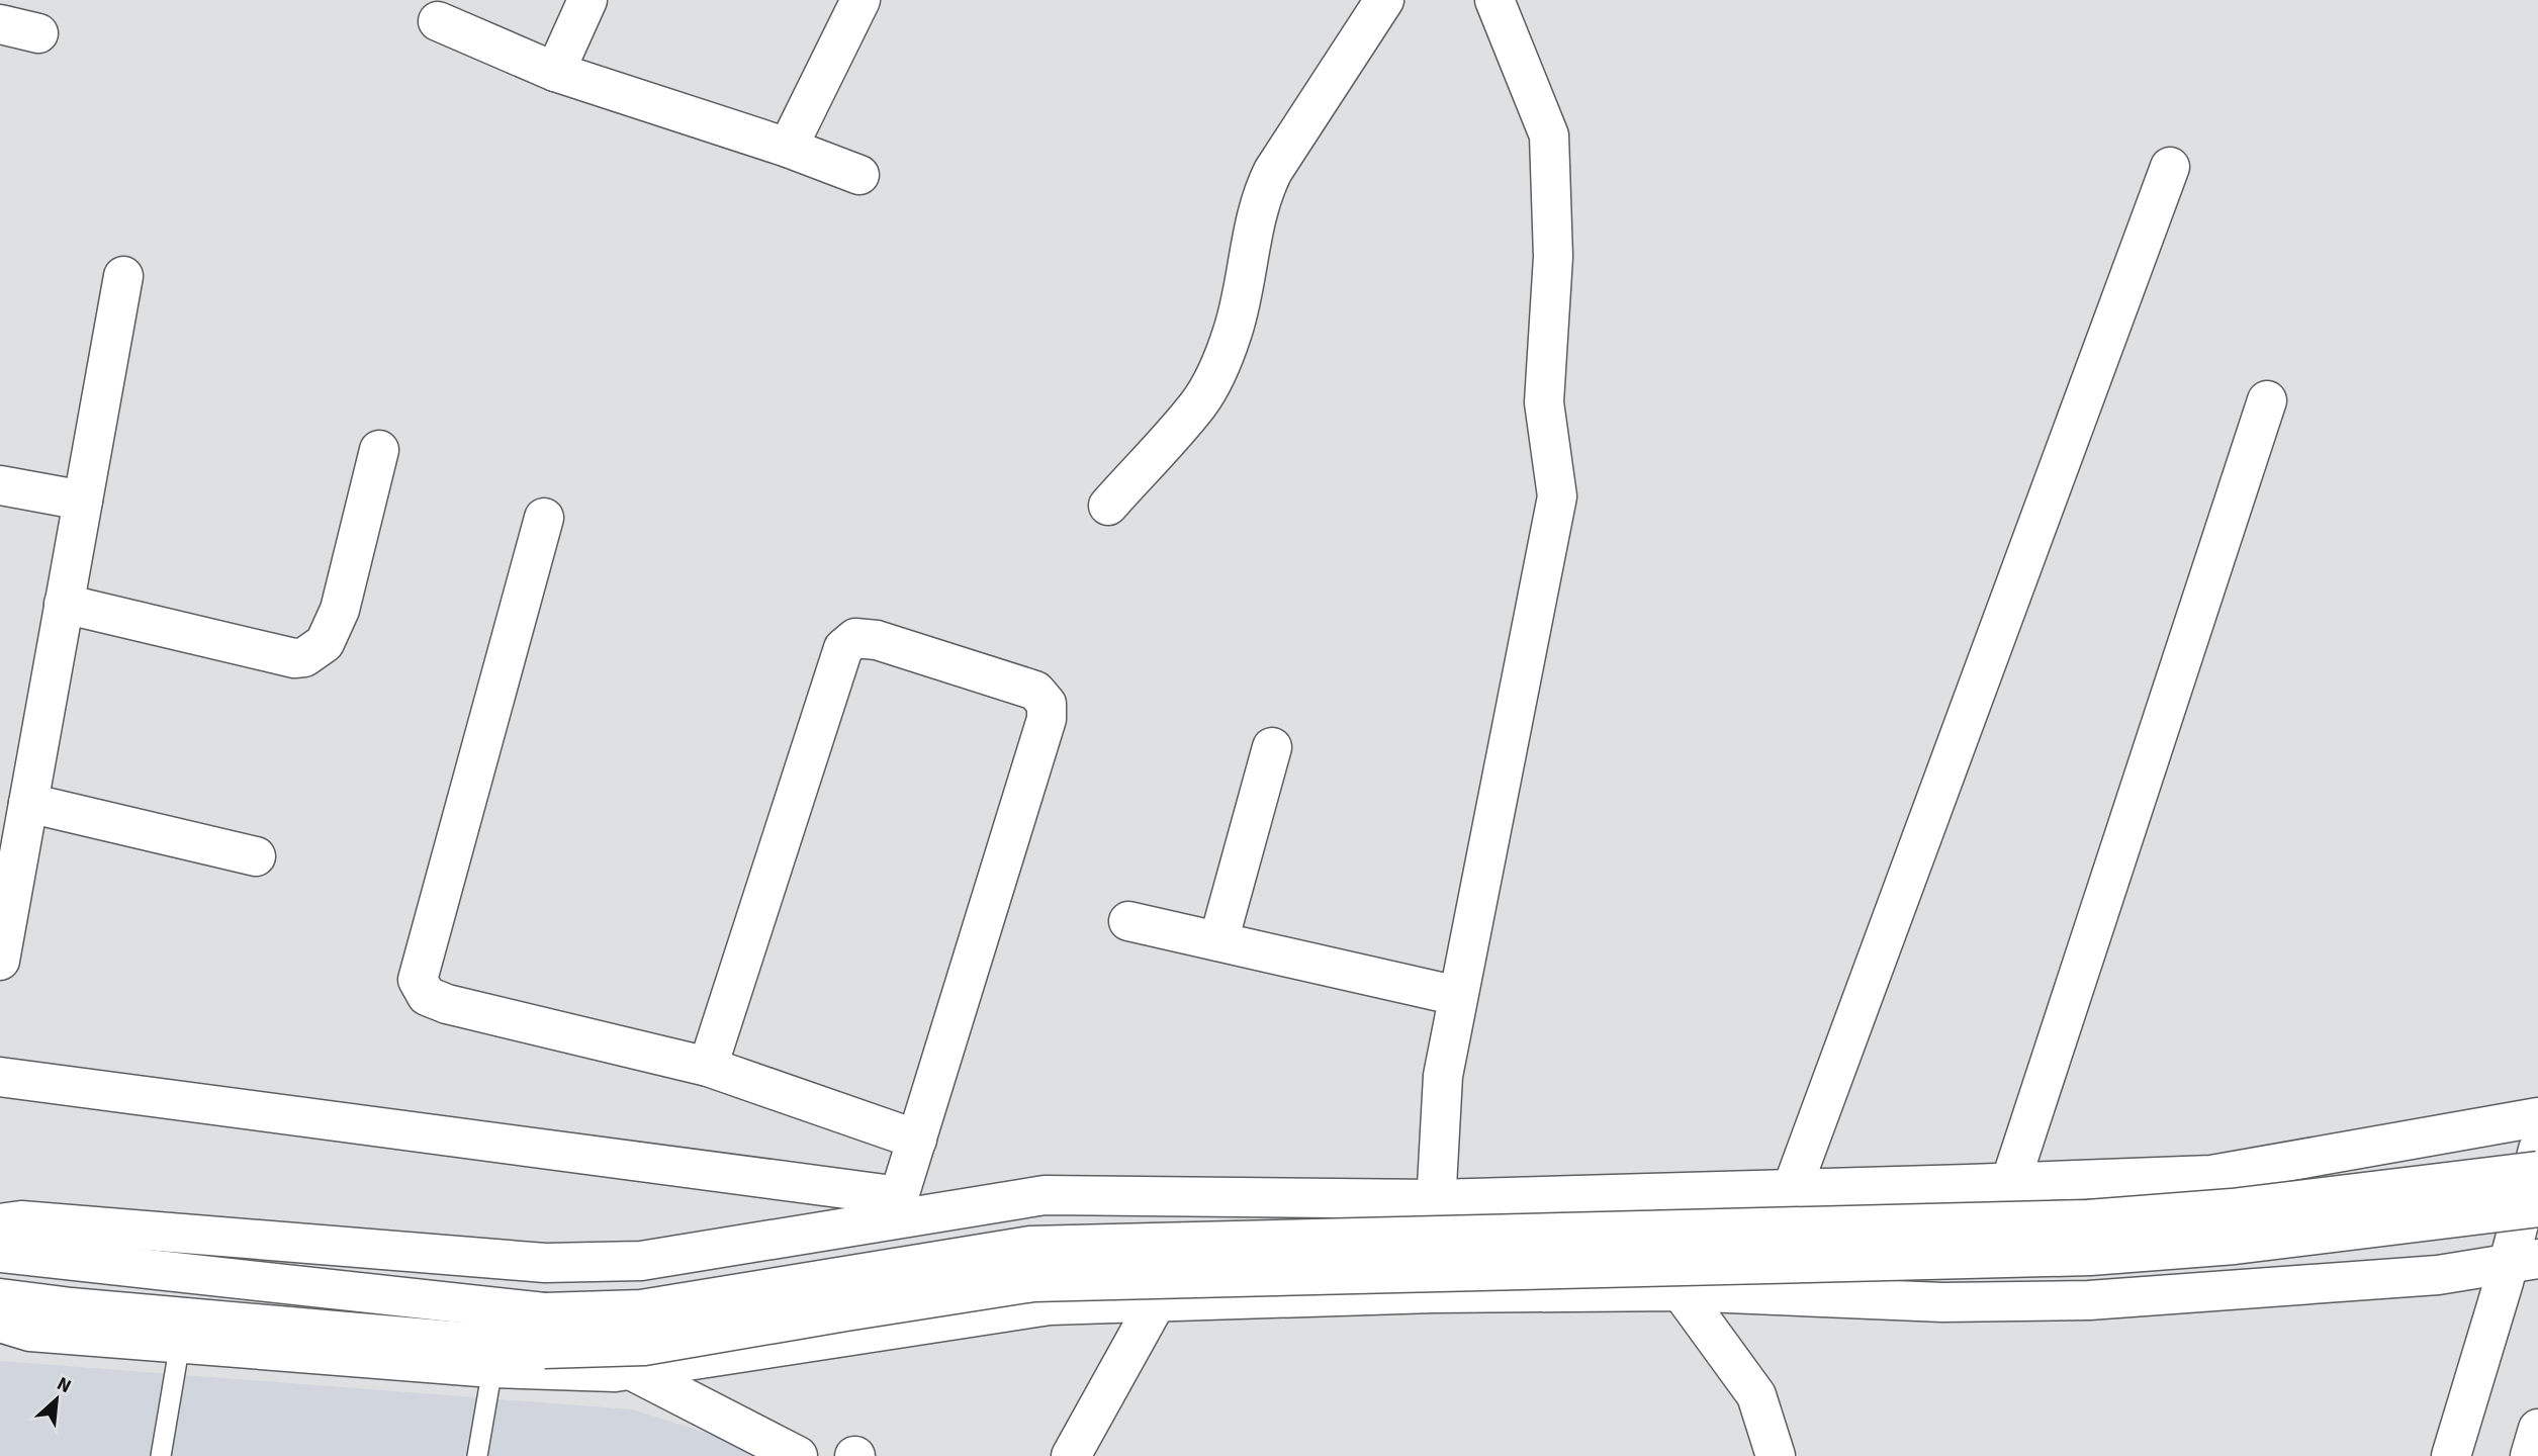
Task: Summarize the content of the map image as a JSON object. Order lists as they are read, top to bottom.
{
  "north": "top right"
}
